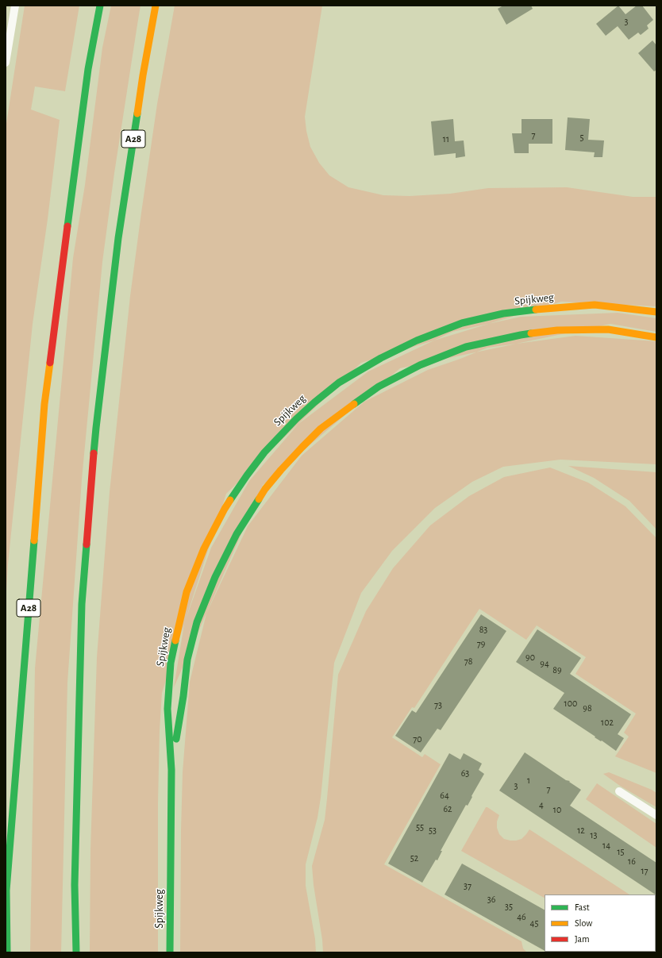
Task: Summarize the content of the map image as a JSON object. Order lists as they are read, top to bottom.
{
  "streets": {
    "main road": ["A28", "Spijkweg"]
  },
  "house_numbers": [
    "3",
    "7",
    "5",
    "11",
    "83",
    "79",
    "90",
    "78",
    "94",
    "89",
    "100",
    "73",
    "98",
    "102",
    "70",
    "63",
    "1",
    "3",
    "7",
    "64",
    "4",
    "62",
    "10",
    "55",
    "53",
    "12",
    "13",
    "14",
    "15",
    "52",
    "16",
    "17",
    "37",
    "36",
    "35",
    "46",
    "45"
  ],
  "legend": ["Fast", "Slow", "Jam"]
}
